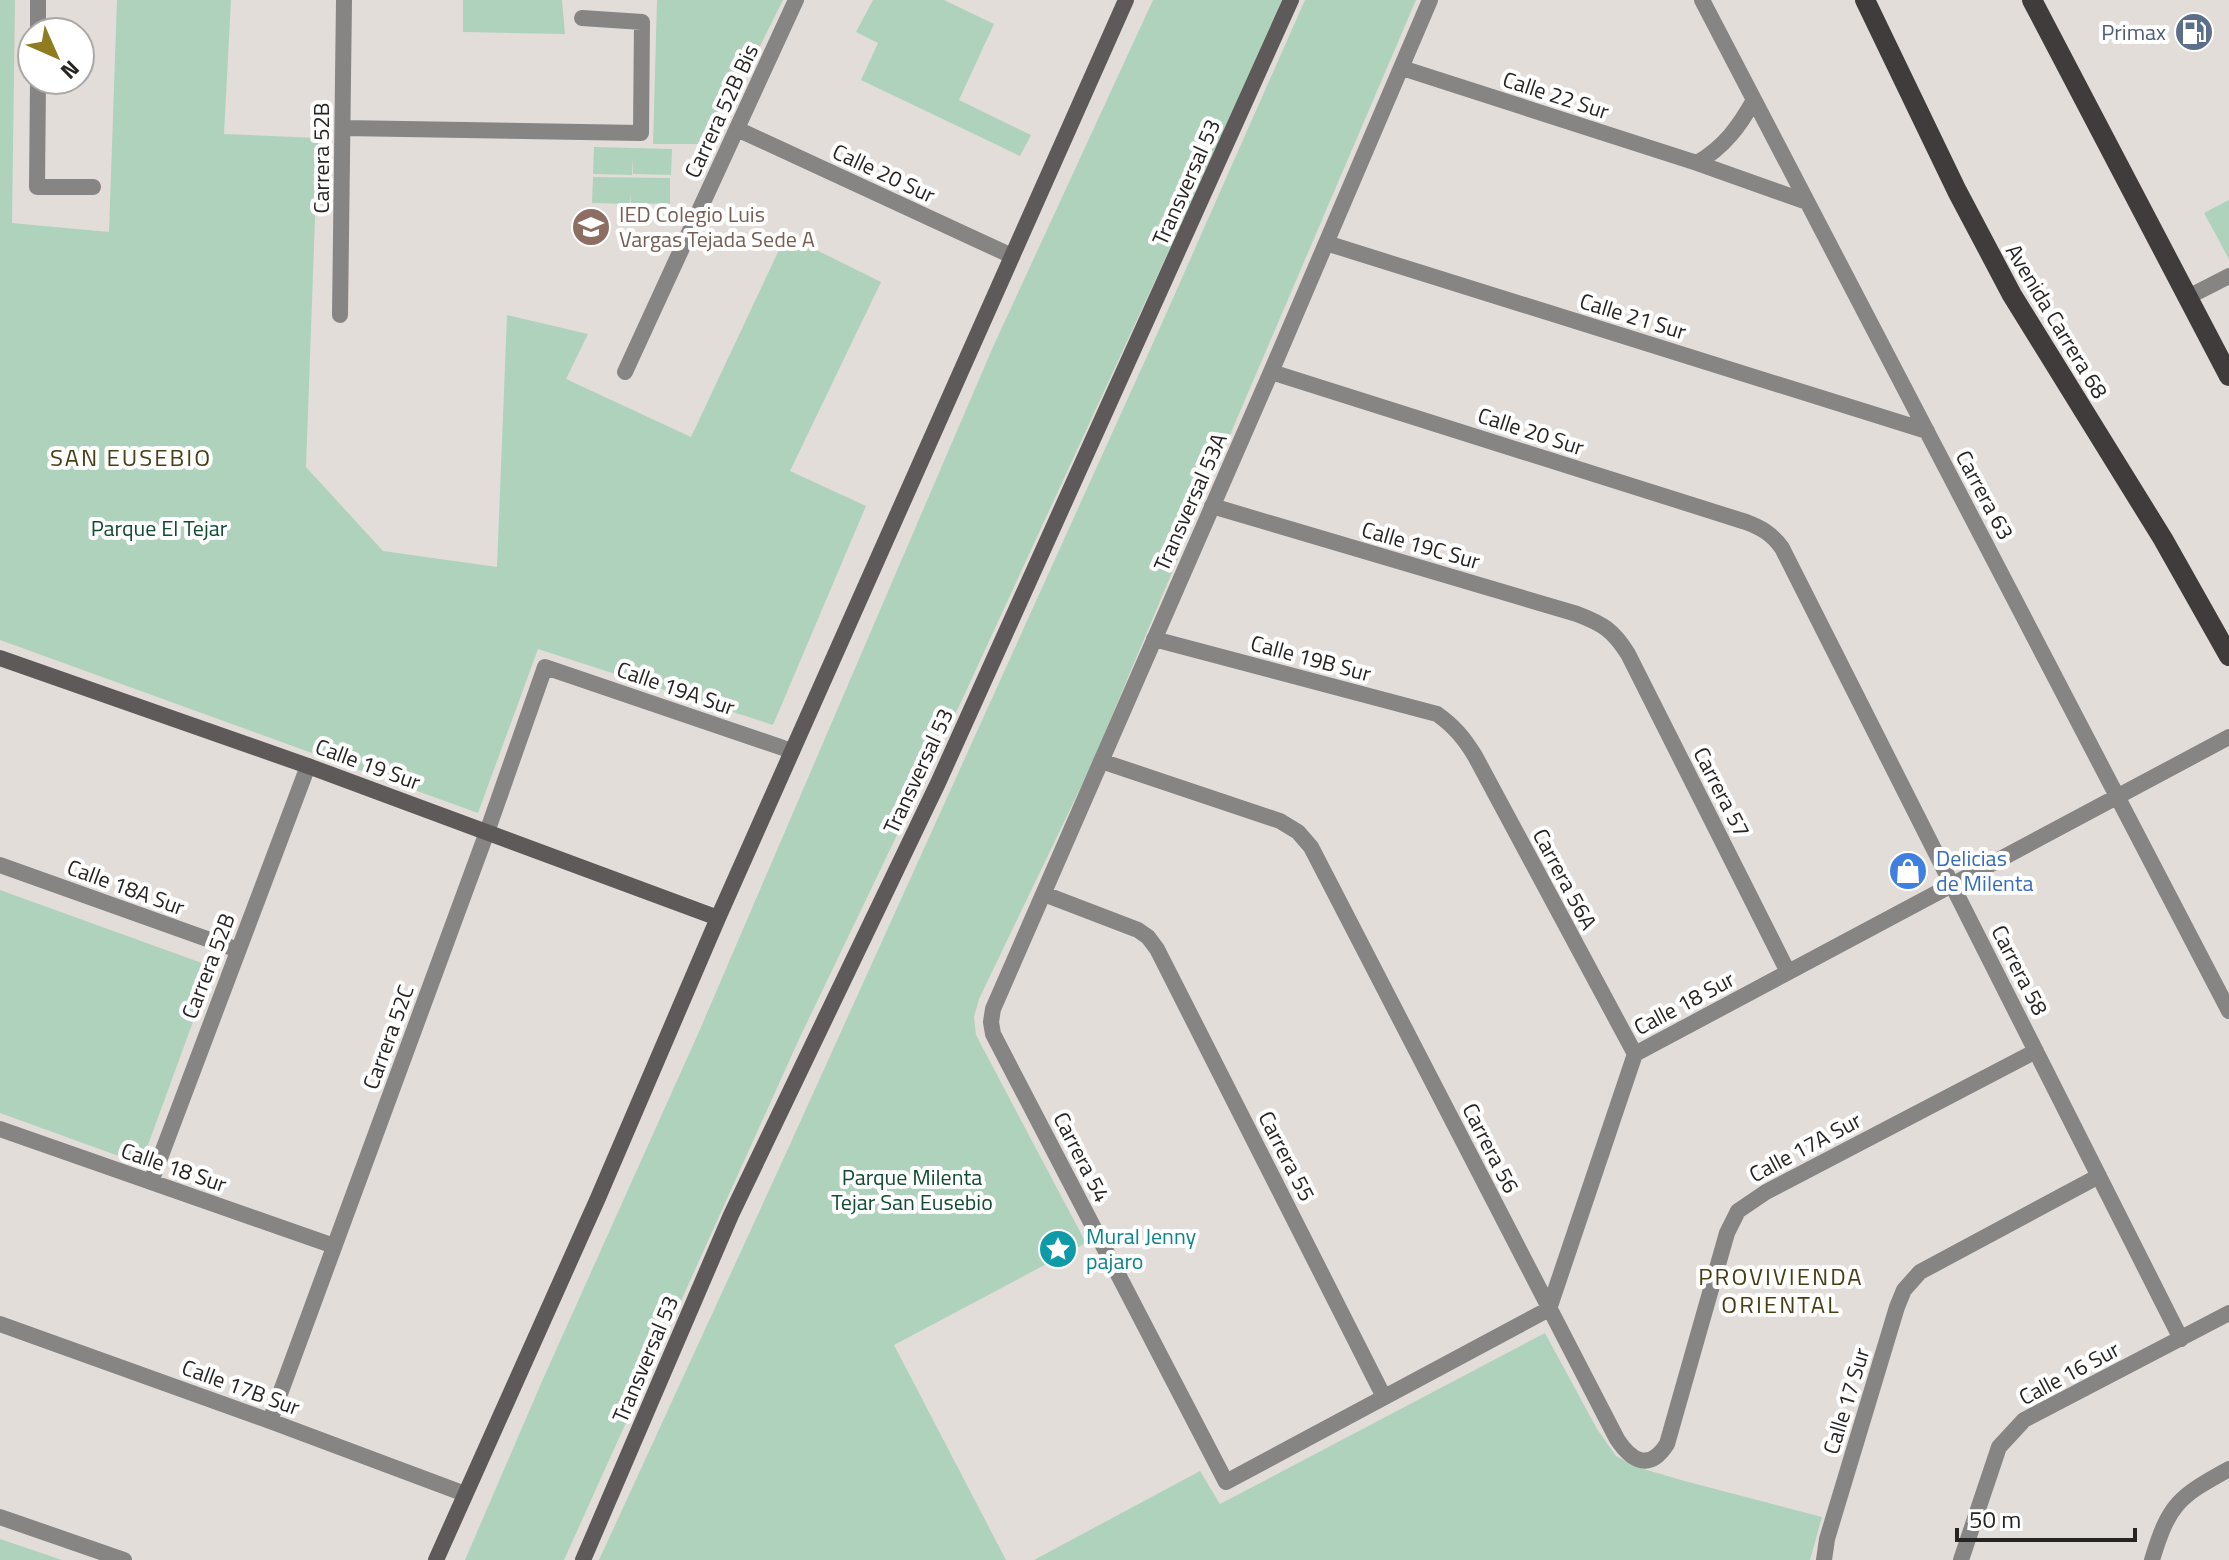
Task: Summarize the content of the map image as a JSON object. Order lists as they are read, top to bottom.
{
  "streets": {
    "main road": ["Avenida Carrera 68"],
    "street": [
      "Calle 22 Sur",
      "Carrera 52B Bis",
      "Carrera 52B",
      "Calle 20 Sur",
      "Transversal 53",
      "Calle 21 Sur",
      "Carrera 63",
      "Transversal 53A",
      "Calle 19C Sur",
      "Calle 19B Sur",
      "Calle 19A Sur",
      "Calle 19 Sur",
      "Carrera 57",
      "Carrera 56A",
      "Calle 18A Sur",
      "Carrera 58",
      "Calle 18 Sur",
      "Carrera 52C",
      "Calle 17A Sur",
      "Carrera 56",
      "Carrera 55",
      "Carrera 54",
      "Calle 16 Sur",
      "Calle 17B Sur",
      "Calle 17 Sur"
    ]
  },
  "crossings": [
    ["Calle 22 Sur", "Carrera 63"],
    ["Calle 22 Sur", "Transversal 53A"],
    ["Carrera 52B Bis", "Calle 20 Sur"],
    ["Carrera 52B", "Calle 19 Sur"],
    ["Carrera 52B", "Calle 18A Sur"],
    ["Carrera 52B", "Calle 18 Sur"],
    ["Calle 20 Sur", "Transversal 53A"],
    ["Calle 20 Sur", "Carrera 58"],
    ["Calle 21 Sur", "Carrera 63"],
    ["Calle 21 Sur", "Transversal 53A"],
    ["Carrera 63", "Calle 18 Sur"],
    ["Transversal 53A", "Calle 19C Sur"],
    ["Transversal 53A", "Calle 19B Sur"],
    ["Transversal 53A", "Carrera 56"],
    ["Transversal 53A", "Carrera 55"],
    ["Transversal 53A", "Carrera 54"],
    ["Calle 19C Sur", "Carrera 57"],
    ["Calle 19B Sur", "Carrera 56A"],
    ["Calle 19A Sur", "Carrera 52C"],
    ["Calle 19 Sur", "Carrera 52C"],
    ["Carrera 57", "Calle 18 Sur"],
    ["Carrera 56A", "Calle 18 Sur"],
    ["Carrera 58", "Calle 18 Sur"],
    ["Carrera 58", "Calle 17A Sur"],
    ["Carrera 58", "Calle 16 Sur"],
    ["Carrera 58", "Calle 17 Sur"],
    ["Calle 18 Sur", "Carrera 52C"],
    ["Calle 18 Sur", "Carrera 56"],
    ["Carrera 52C", "Calle 17B Sur"],
    ["Calle 17A Sur", "Carrera 56"],
    ["Carrera 55", "Carrera 54"]
  ],
  "districts": ["SAN EUSEBIO", "PROVIVIENDA ORIENTAL"],
  "parks": ["Parque El Tejar", "Parque Milenta Tejar San Eusebio"],
  "places": {
    "fuel station": ["Primax"],
    "school or university": ["IED Colegio Luis Vargas Tejada Sede A"],
    "shop": ["Delicias de Milenta"],
    "place": ["Mural Jenny pajaro"]
  },
  "scale_bar": "50 m",
  "north": "bottom right"
}
